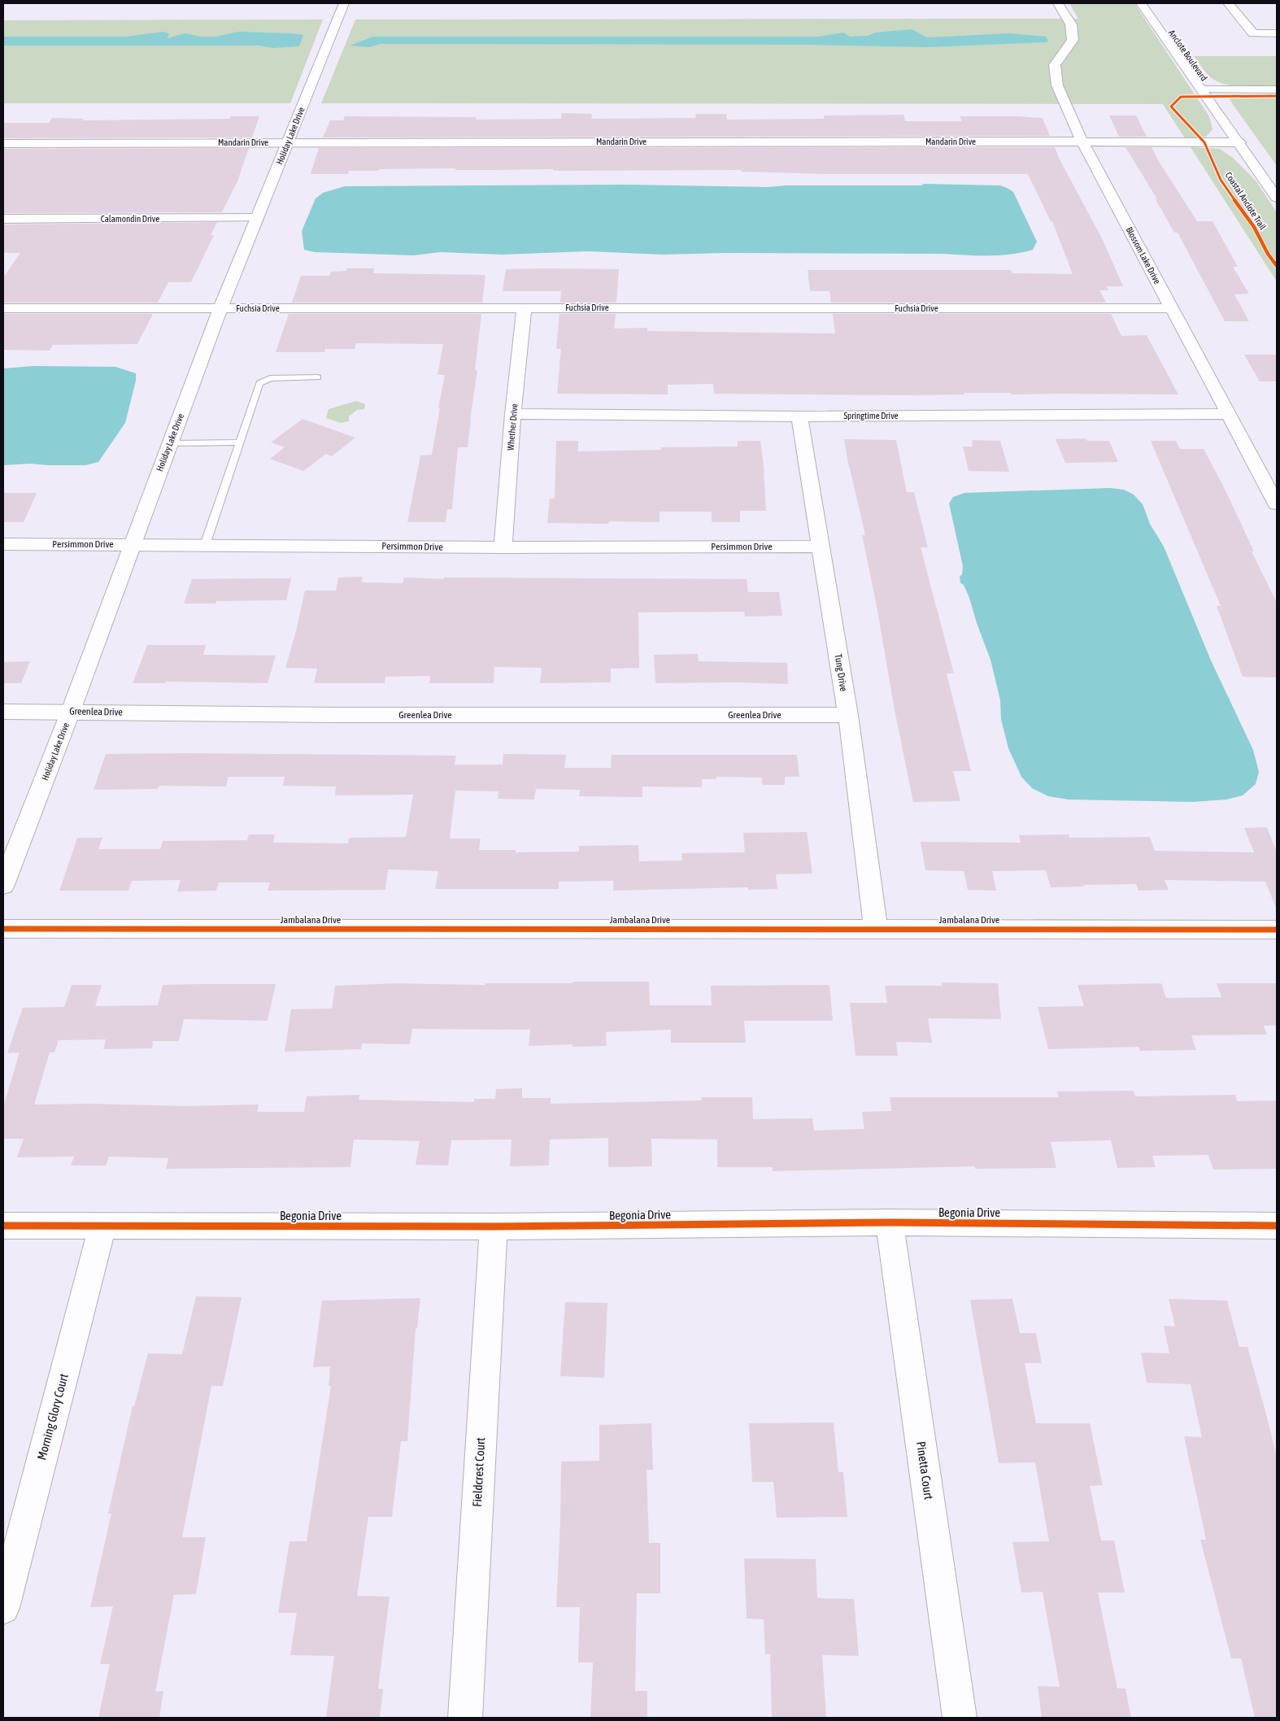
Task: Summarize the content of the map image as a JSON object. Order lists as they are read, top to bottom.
{
  "streets": {
    "street": [
      "Anclote Boulevard",
      "Holiday Lake Drive",
      "Mandarin Drive",
      "Calamondin Drive",
      "Blossom Lake Drive",
      "Fuchsia Drive",
      "Springtime Drive",
      "Whether Drive",
      "Persimmon Drive",
      "Tung Drive",
      "Greenlea Drive",
      "Jambalana Drive",
      "Begonia Drive",
      "Morning Glory Court",
      "Pinetta Court",
      "Fieldcrest Court"
    ],
    "cycle path": ["Coastal Anclote Trail"]
  },
  "crossings": [
    ["Anclote Boulevard", "Mandarin Drive"],
    ["Holiday Lake Drive", "Mandarin Drive"],
    ["Holiday Lake Drive", "Calamondin Drive"],
    ["Holiday Lake Drive", "Fuchsia Drive"],
    ["Holiday Lake Drive", "Persimmon Drive"],
    ["Holiday Lake Drive", "Greenlea Drive"],
    ["Mandarin Drive", "Blossom Lake Drive"],
    ["Blossom Lake Drive", "Fuchsia Drive"],
    ["Blossom Lake Drive", "Springtime Drive"],
    ["Fuchsia Drive", "Whether Drive"],
    ["Springtime Drive", "Whether Drive"],
    ["Springtime Drive", "Tung Drive"],
    ["Whether Drive", "Persimmon Drive"],
    ["Persimmon Drive", "Tung Drive"],
    ["Tung Drive", "Greenlea Drive"],
    ["Tung Drive", "Jambalana Drive"],
    ["Begonia Drive", "Morning Glory Court"],
    ["Begonia Drive", "Pinetta Court"],
    ["Begonia Drive", "Fieldcrest Court"]
  ]
}
